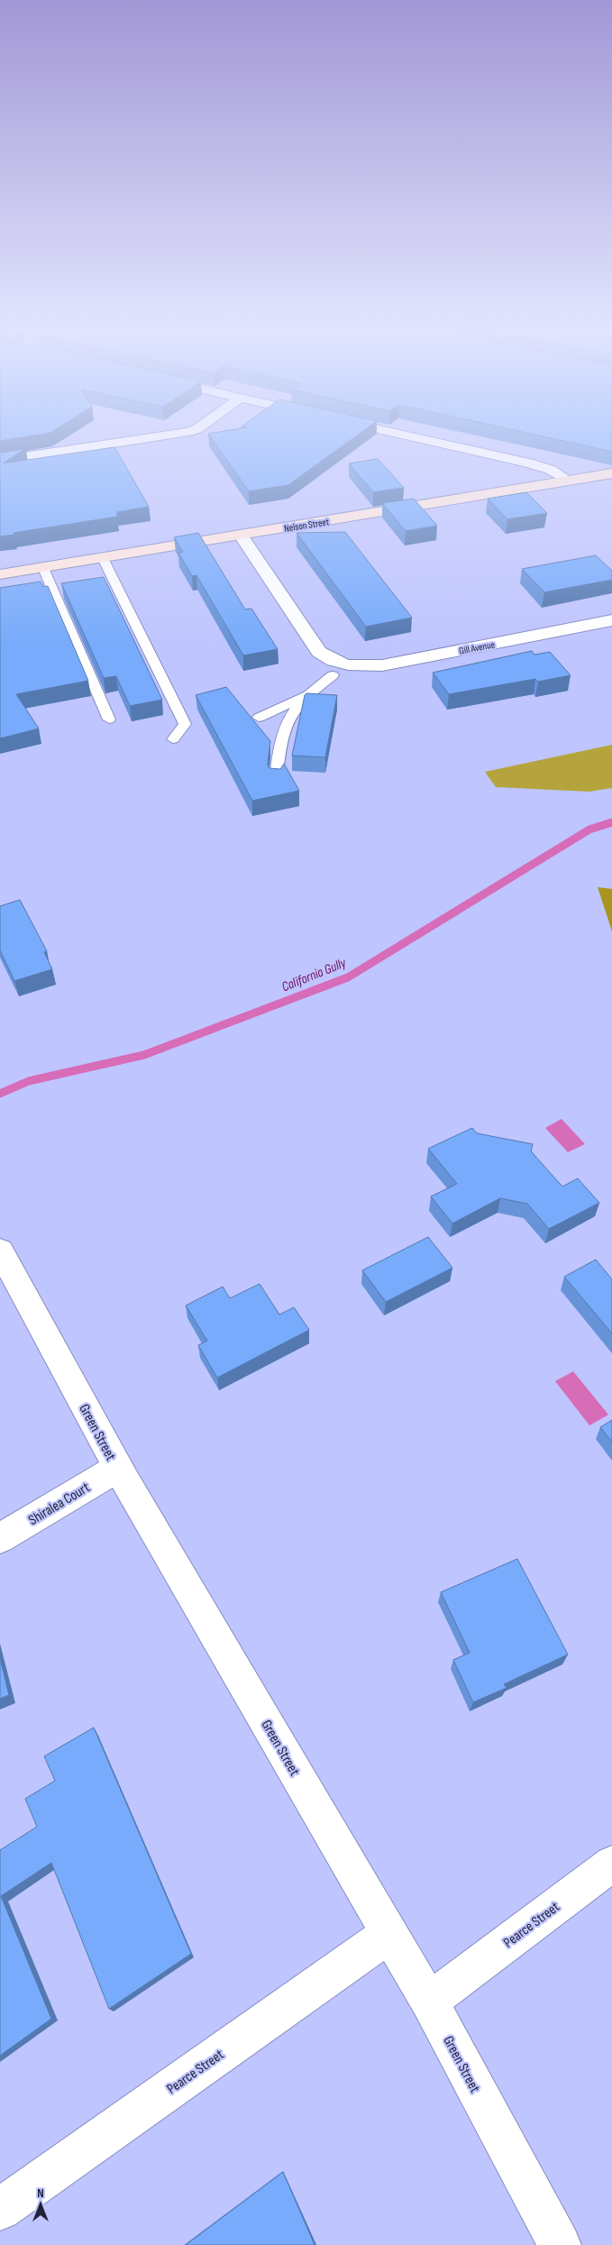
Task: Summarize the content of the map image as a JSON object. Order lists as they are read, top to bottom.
{
  "streets": {
    "street": [
      "Nelson Street",
      "Gill Avenue",
      "Green Street",
      "Shiralea Court",
      "Pearce Street"
    ]
  },
  "crossings": [
    ["Nelson Street", "Gill Avenue"],
    ["Green Street", "Shiralea Court"],
    ["Green Street", "Pearce Street"]
  ],
  "water": ["California Gully"],
  "north": "top"
}
